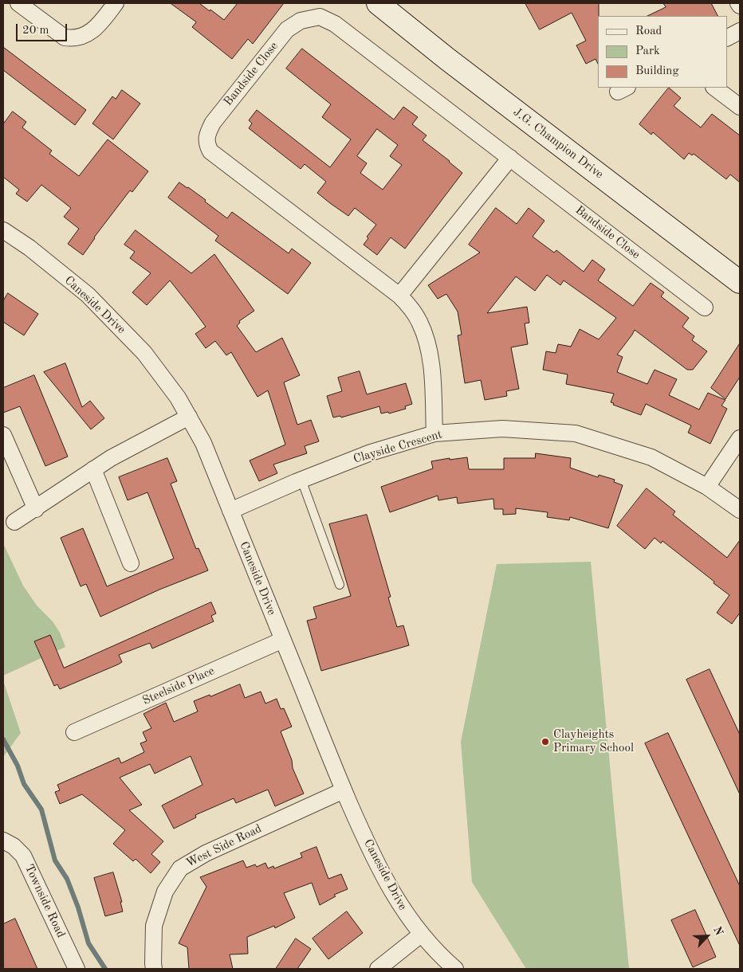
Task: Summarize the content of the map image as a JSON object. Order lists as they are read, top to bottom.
{
  "streets": {
    "main road": ["J.G. Champion Drive"],
    "street": [
      "Bandside Close",
      "Caneside Drive",
      "Clayside Crescent",
      "Steelside Place",
      "West Side Road",
      "Townside Road"
    ]
  },
  "crossings": [
    ["Bandside Close", "Clayside Crescent"],
    ["Caneside Drive", "Clayside Crescent"],
    ["Caneside Drive", "Steelside Place"],
    ["Caneside Drive", "West Side Road"]
  ],
  "places": ["Clayheights Primary School"],
  "legend": ["Road", "Park", "Building"],
  "scale_bar": "20 m",
  "north": "top right"
}
